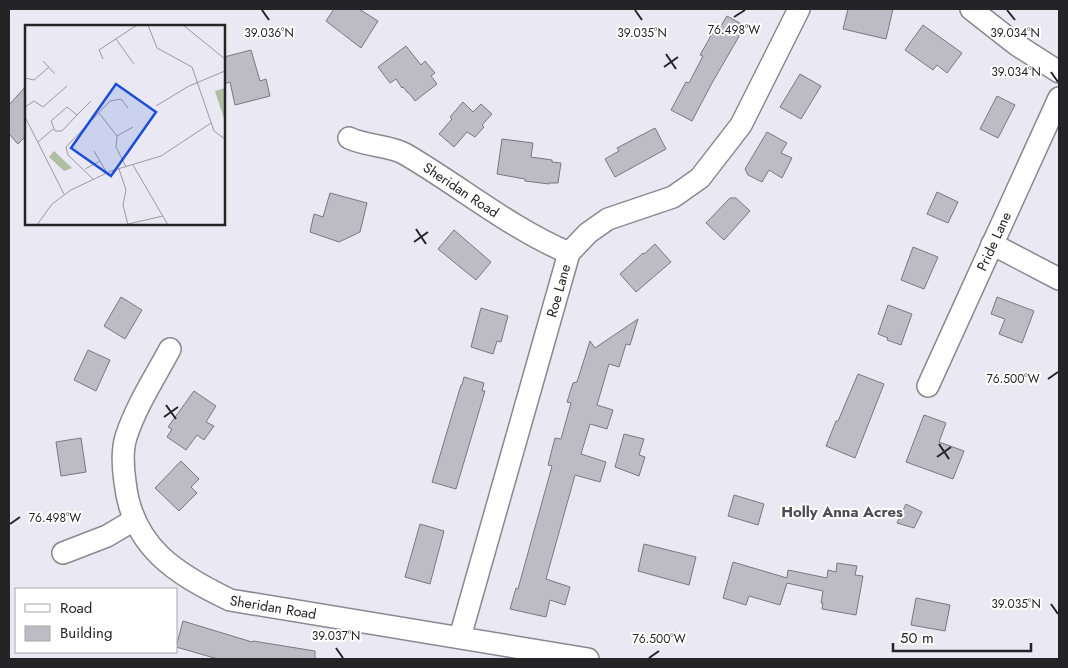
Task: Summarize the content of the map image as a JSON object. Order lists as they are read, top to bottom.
{
  "streets": {
    "street": ["Sheridan Road", "Pride Lane", "Roe Lane"]
  },
  "crossings": [
    ["Sheridan Road", "Roe Lane"]
  ],
  "districts": ["Holly Anna Acres"],
  "legend": ["Road", "Building"],
  "scale_bar": "50 m",
  "coordinates": [
    "76.498°W",
    "39.035°N",
    "39.036°N",
    "39.034°N",
    "76.500°W",
    "39.037°N"
  ]
}
